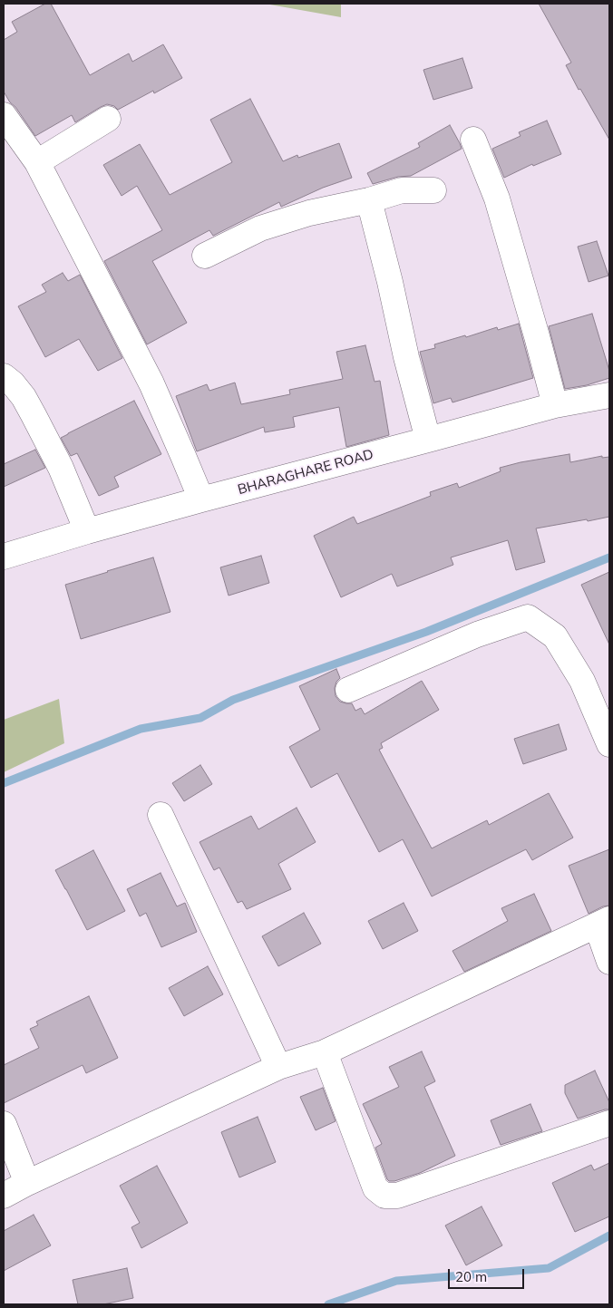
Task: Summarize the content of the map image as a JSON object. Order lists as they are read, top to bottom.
{
  "streets": {
    "street": ["BHARAGHARE ROAD"]
  },
  "scale_bar": "20 m"
}
